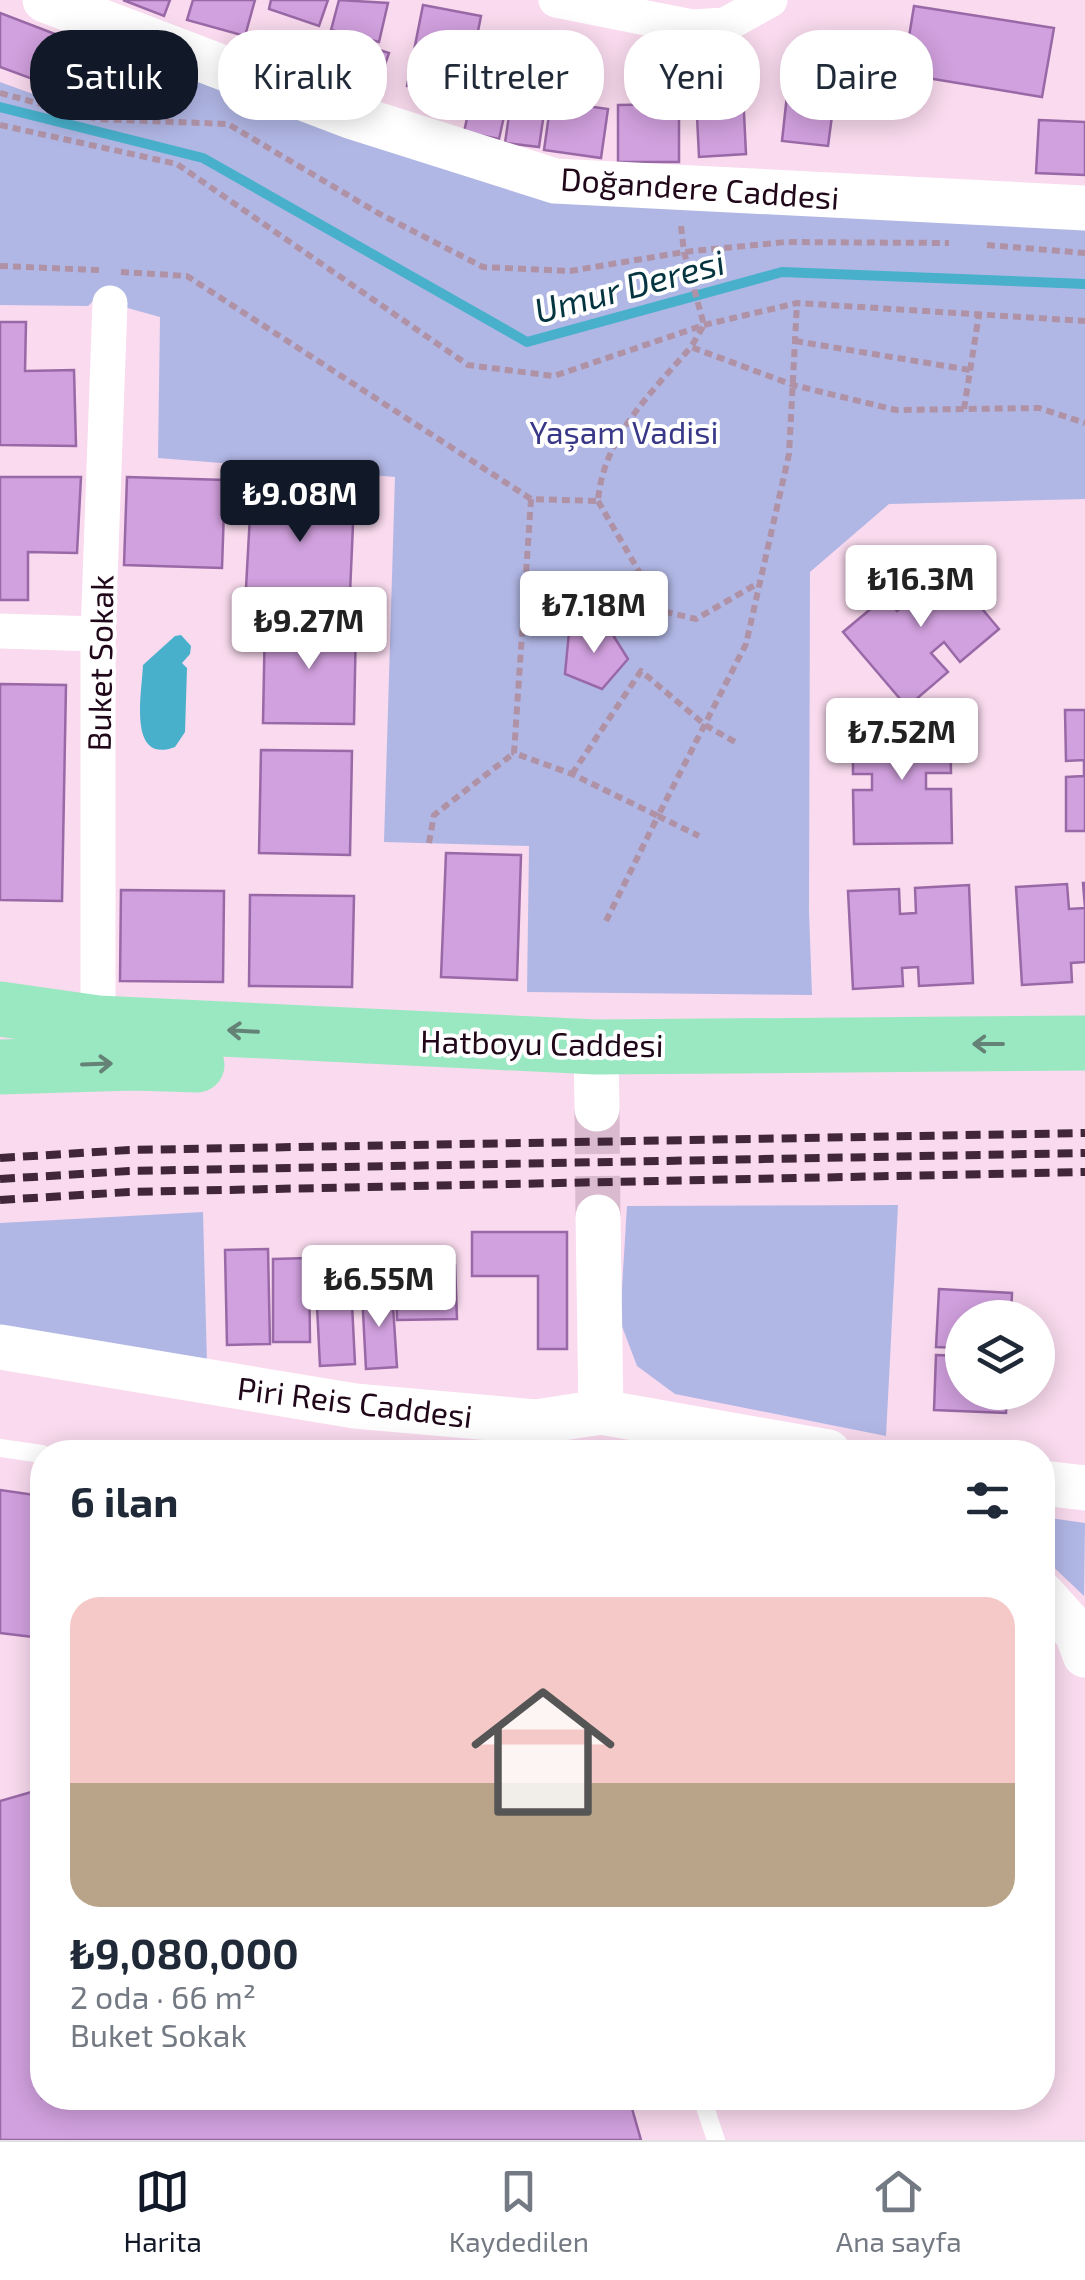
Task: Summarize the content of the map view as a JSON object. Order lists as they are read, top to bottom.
{
  "streets": {
    "main road": ["Hatboyu Caddesi"],
    "street": ["Doğandere Caddesi", "Buket Sokak", "Piri Reis Caddesi"]
  },
  "crossings": [
    ["Buket Sokak", "Hatboyu Caddesi"]
  ],
  "water": ["Umur Deresi"],
  "parks": ["Yaşam Vadisi"],
  "page": {
    "chip": [
      "Satılık",
      "Kiralık",
      "Filtreler",
      "Yeni",
      "Daire"
    ],
    "price": [
      "₺9.08M",
      "₺16.3M",
      "₺7.18M",
      "₺9.27M",
      "₺7.52M",
      "₺6.55M"
    ],
    "heading": "6 ilan",
    "list": [
      {
        "name": "₺9,080,000",
        "note": "2 oda · 66 m² · Buket Sokak"
      }
    ],
    "tabs": ["Harita", "Kaydedilen", "Ana sayfa"]
  }
}
